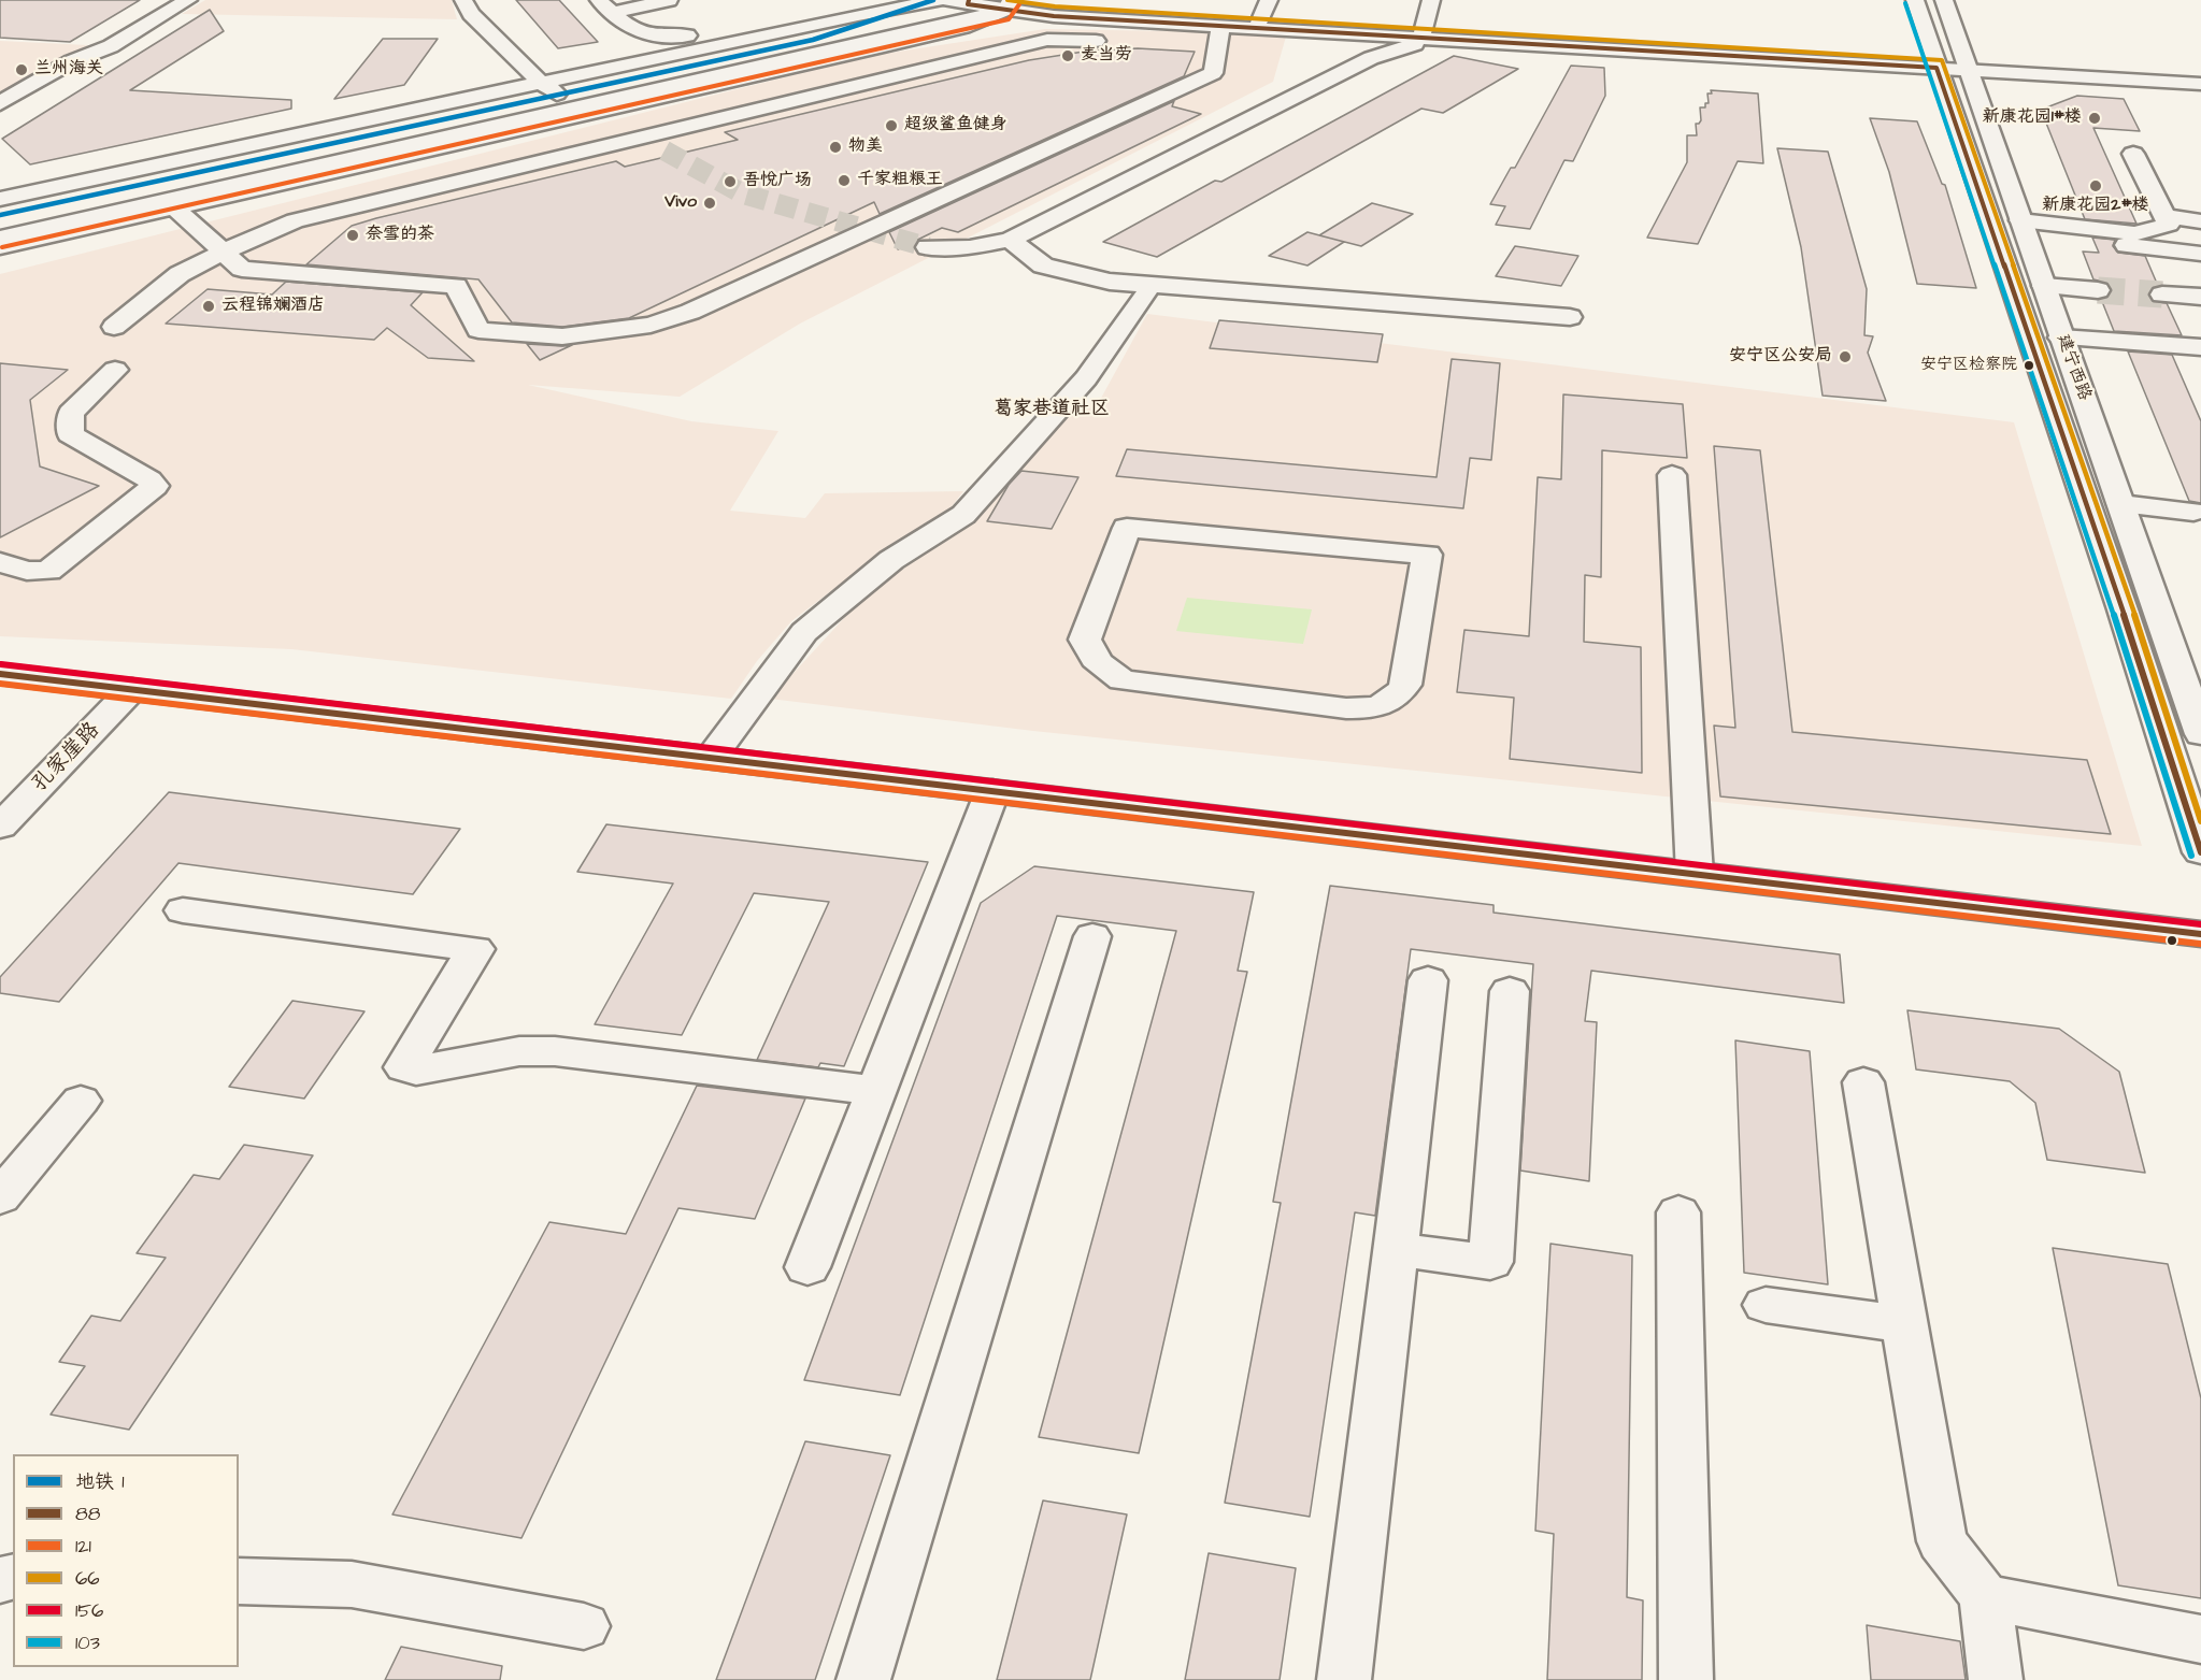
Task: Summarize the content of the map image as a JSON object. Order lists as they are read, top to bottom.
{
  "streets": {
    "street": ["建宁西路", "孔家崖路"]
  },
  "districts": ["葛家巷道社区"],
  "places": [
    "麦当劳",
    "兰州海关",
    "新康花园1#楼",
    "超级鲨鱼健身",
    "物美",
    "千家粗粮王",
    "吾悦广场",
    "新康花园2#楼",
    "Vivo",
    "奈雪的茶",
    "云程锦斓酒店",
    "安宁区公安局",
    "安宁区检察院"
  ],
  "lines": [
    "metro line 1",
    "transit line 88",
    "transit line 66",
    "transit line 103",
    "transit line 121",
    "transit line 156"
  ],
  "legend": [
    "地铁 1",
    "88",
    "121",
    "66",
    "156",
    "103"
  ]
}
